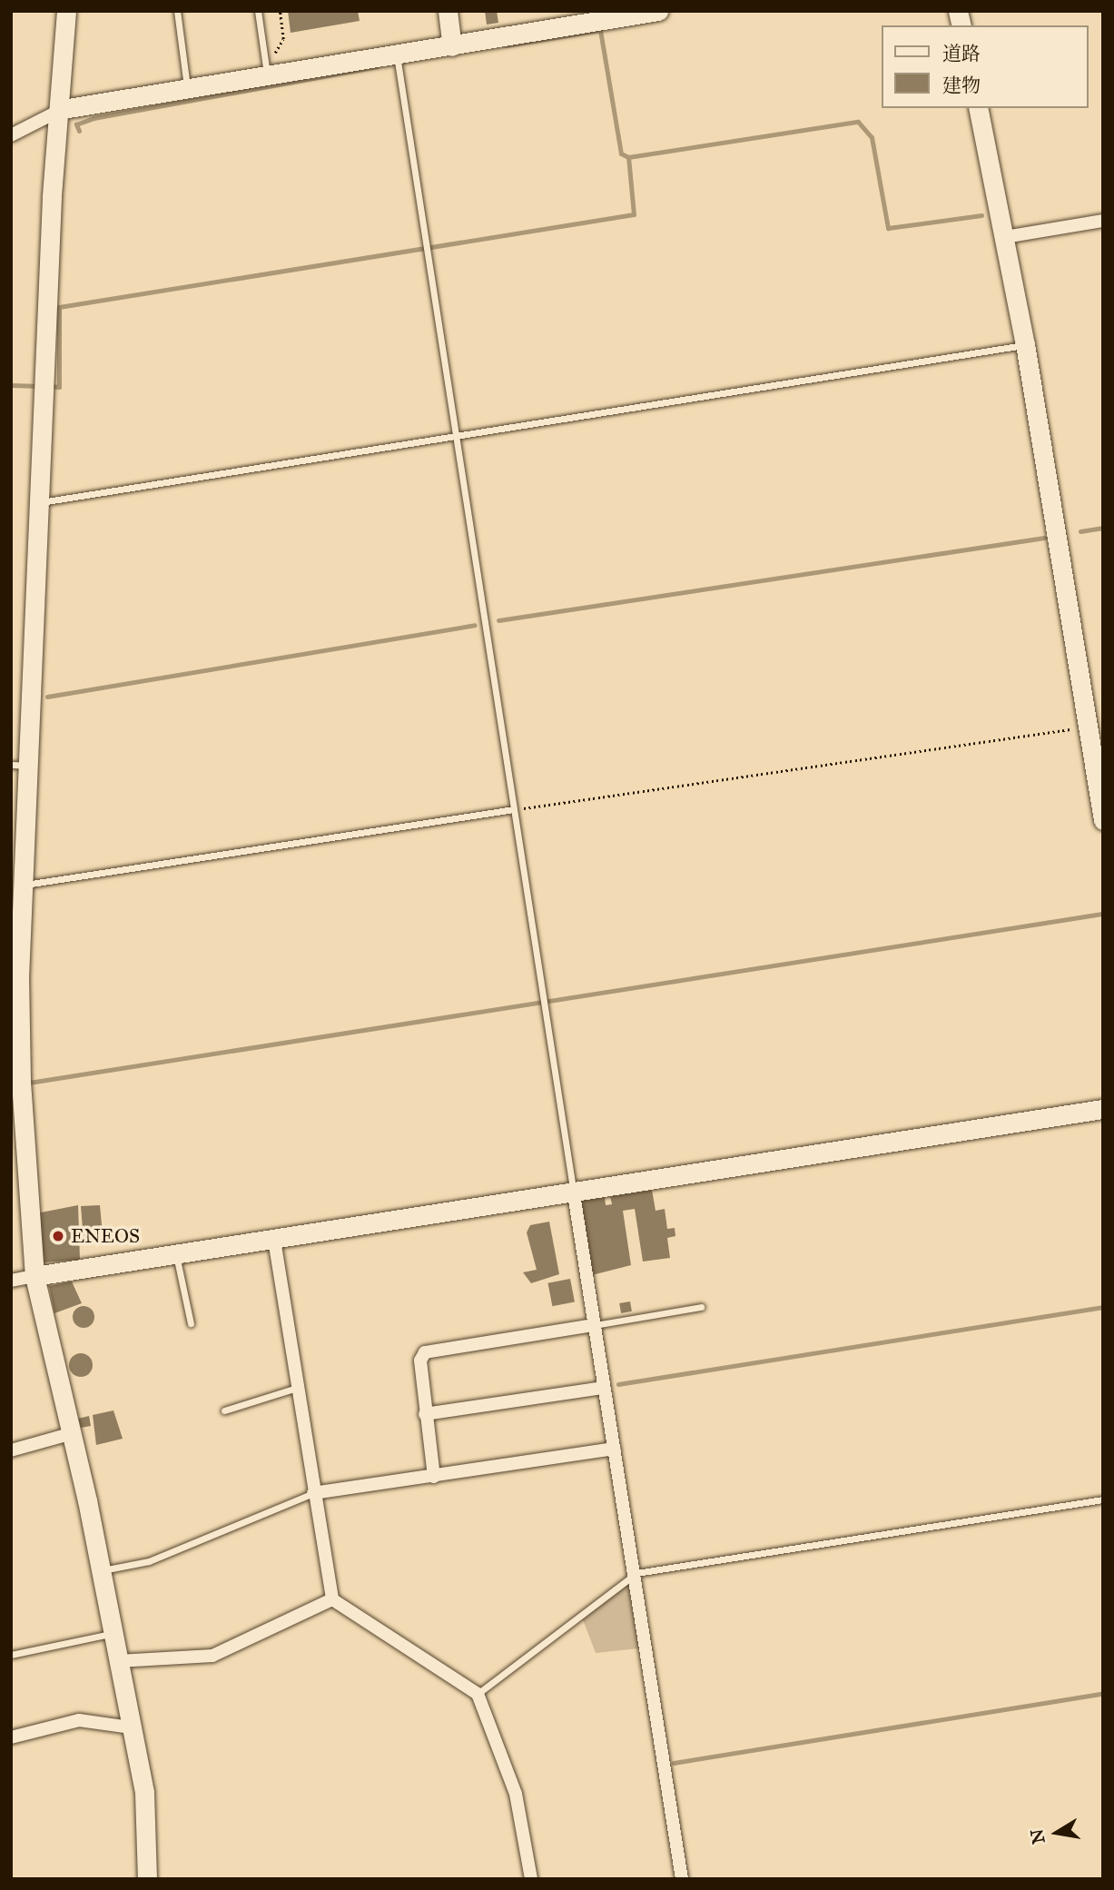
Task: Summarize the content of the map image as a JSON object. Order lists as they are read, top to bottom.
{
  "places": ["ENEOS"],
  "legend": ["道路", "建物"],
  "north": "left"
}
